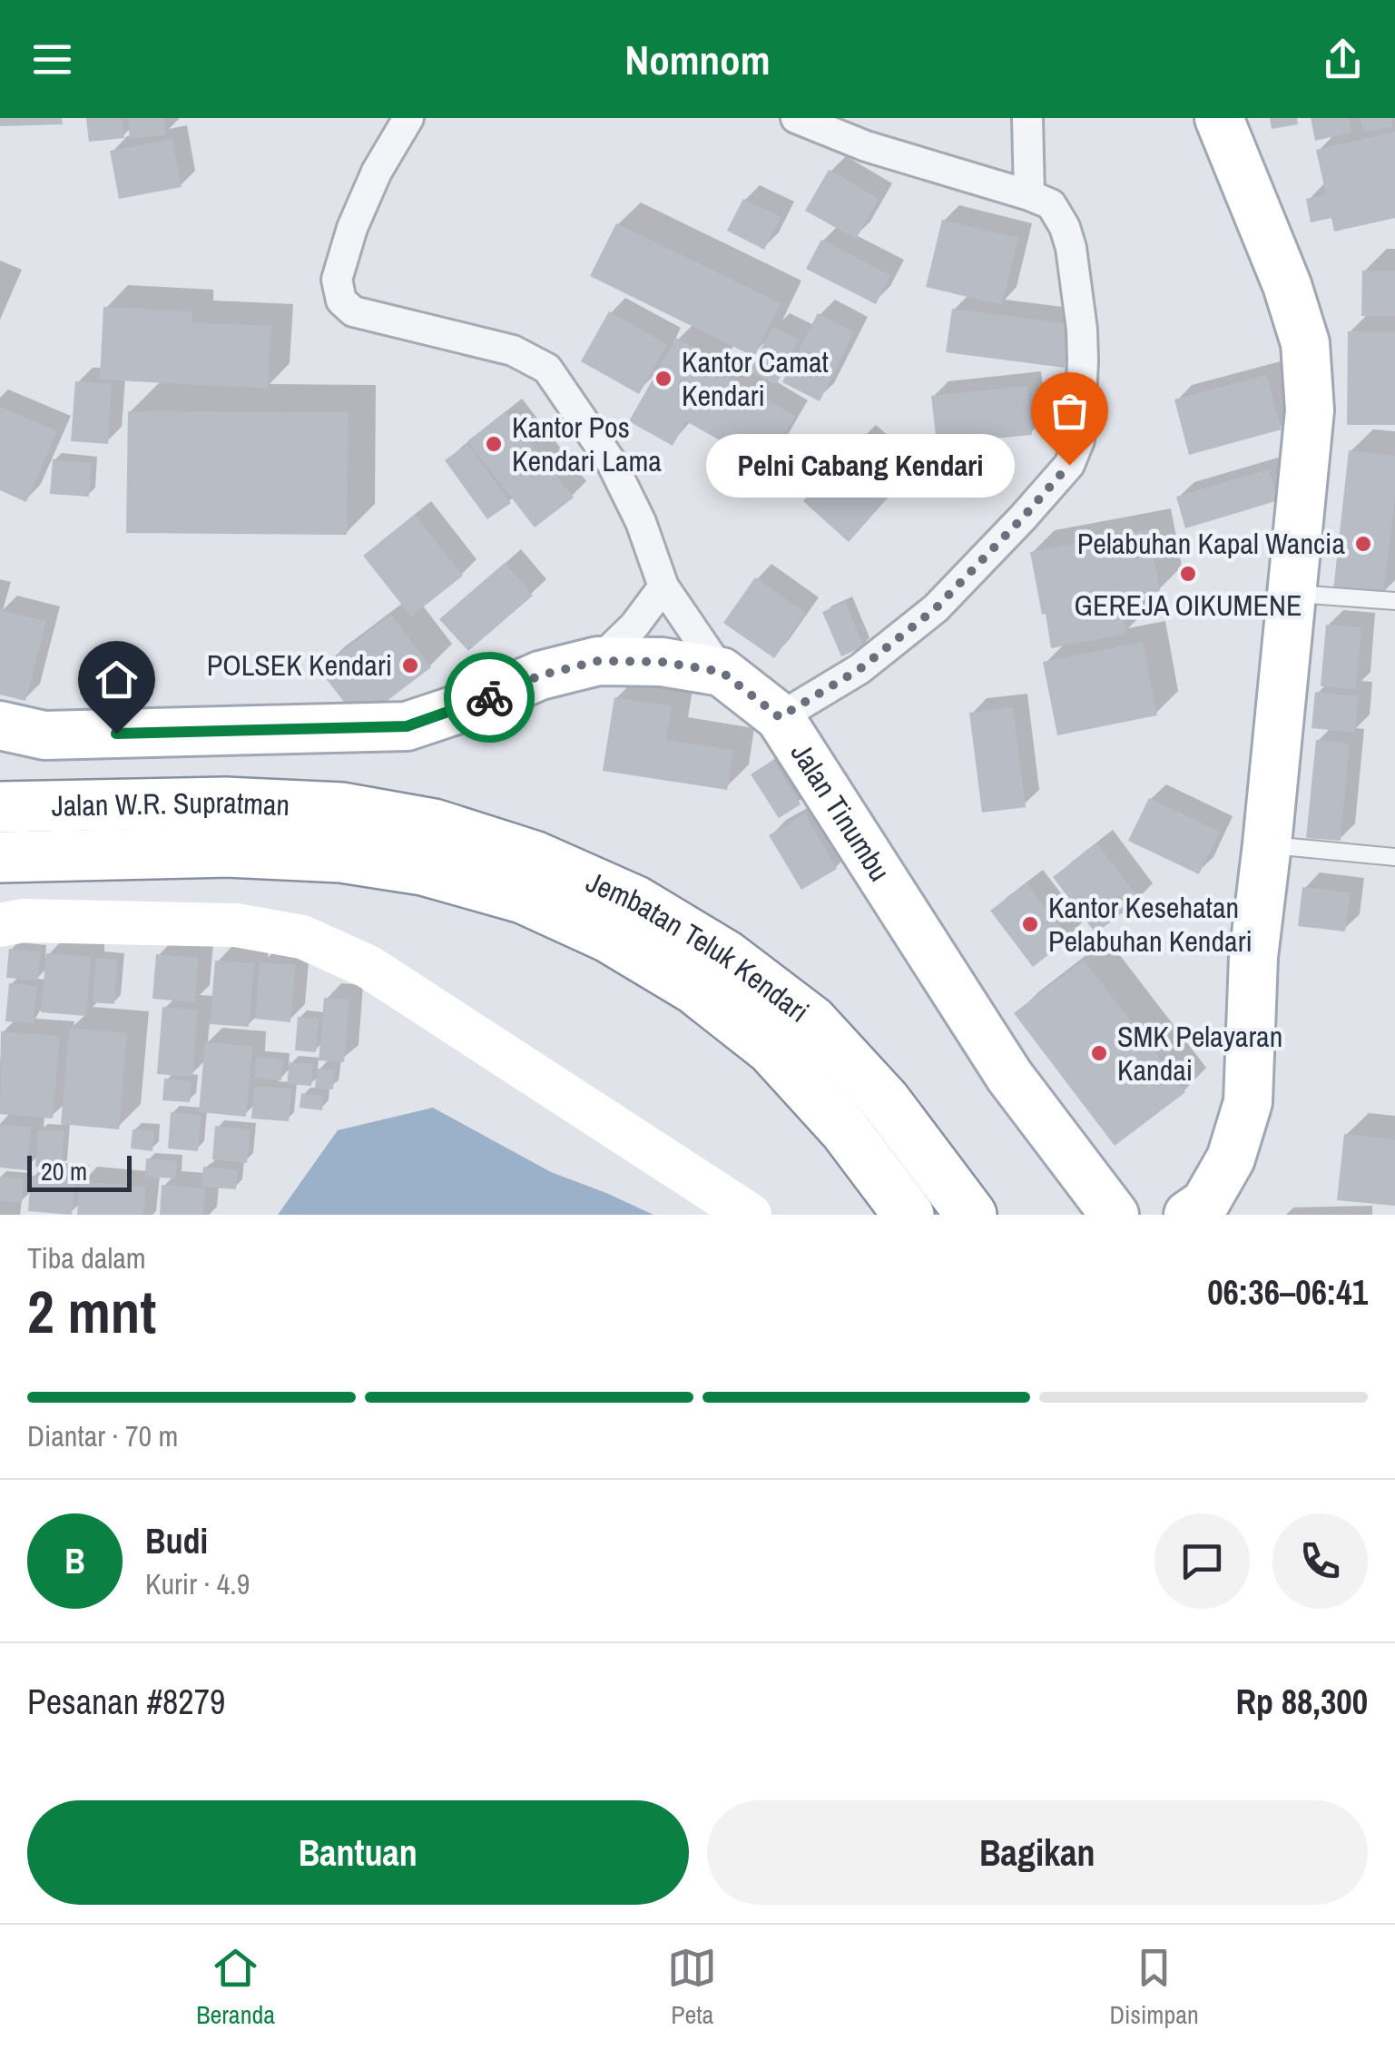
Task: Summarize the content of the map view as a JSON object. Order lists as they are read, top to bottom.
{
  "streets": {
    "highway": ["Jalan W.R. Supratman", "Jembatan Teluk Kendari"],
    "main road": ["Jalan Tinumbu"]
  },
  "crossings": [
    ["Jalan W.R. Supratman", "Jembatan Teluk Kendari"]
  ],
  "places": [
    "Kantor Camat Kendari",
    "Kantor Pos Kendari Lama",
    "Pelni Cabang Kendari",
    "Pelabuhan Kapal Wancia",
    "GEREJA OIKUMENE",
    "POLSEK Kendari",
    "Kantor Kesehatan Pelabuhan Kendari",
    "SMK Pelayaran Kandai"
  ],
  "scale_bar": "20 m",
  "page": {
    "header": "Nomnom",
    "bubble": "Pelni Cabang Kendari",
    "scale": "20 m",
    "heading": ["2 mnt", "Tiba dalam", "06:36–06:41"],
    "panel": [
      "Budi",
      "Kurir · 4.9",
      "Pesanan #8279",
      "Rp 88,300"
    ],
    "bar": "Diantar · 70 m",
    "round": "B",
    "buttons": ["Bantuan", "Bagikan"],
    "tabs": ["Beranda", "Peta", "Disimpan"]
  }
}
